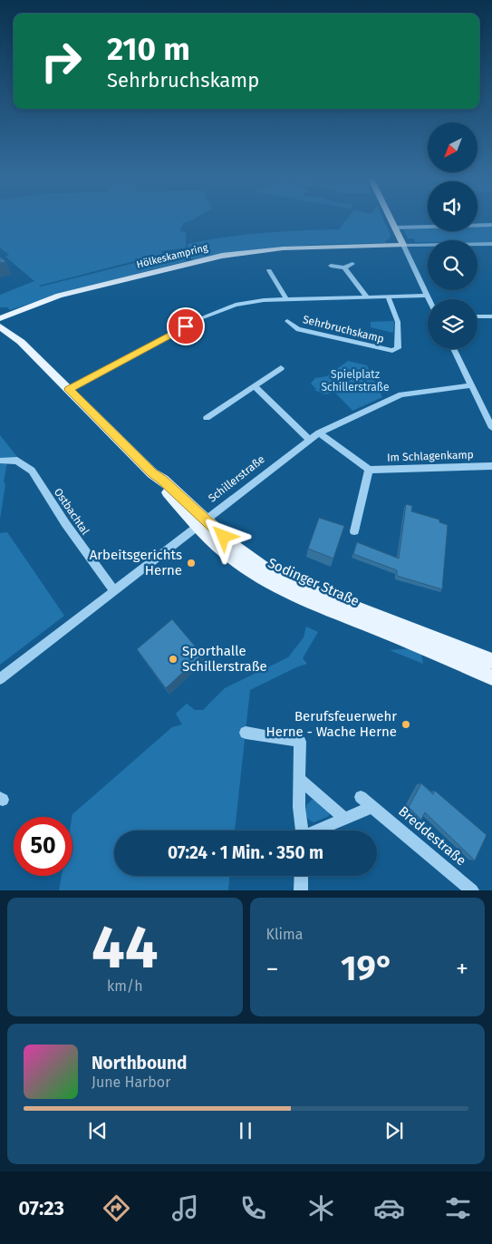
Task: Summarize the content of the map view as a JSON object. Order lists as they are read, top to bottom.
{
  "streets": {
    "main road": ["Hölkeskampring", "Sodinger Straße"],
    "street": [
      "Sehrbruchskamp",
      "Im Schlagenkamp",
      "Schillerstraße",
      "Ostbachtal",
      "Breddestraße"
    ]
  },
  "crossings": [
    ["Hölkeskampring", "Sodinger Straße"],
    ["Sehrbruchskamp", "Sodinger Straße"],
    ["Schillerstraße", "Ostbachtal"],
    ["Schillerstraße", "Sodinger Straße"]
  ],
  "parks": ["Spielplatz Schillerstraße"],
  "places": ["Arbeitsgerichts Herne", "Sporthalle Schillerstraße", "Berufsfeuerwehr Herne - Wache Herne"],
  "north": "bottom left",
  "page": {
    "turn": ["210 m", "Sehrbruchskamp"],
    "limit": "50",
    "trip": "07:24 · 1 Min. · 350 m",
    "tile": [
      ["44", "km/h"],
      "Klima"
    ],
    "heat": ["−", "19°", "+"],
    "song": ["Northbound", "June Harbor"],
    "tabs": "07:23"
  }
}
